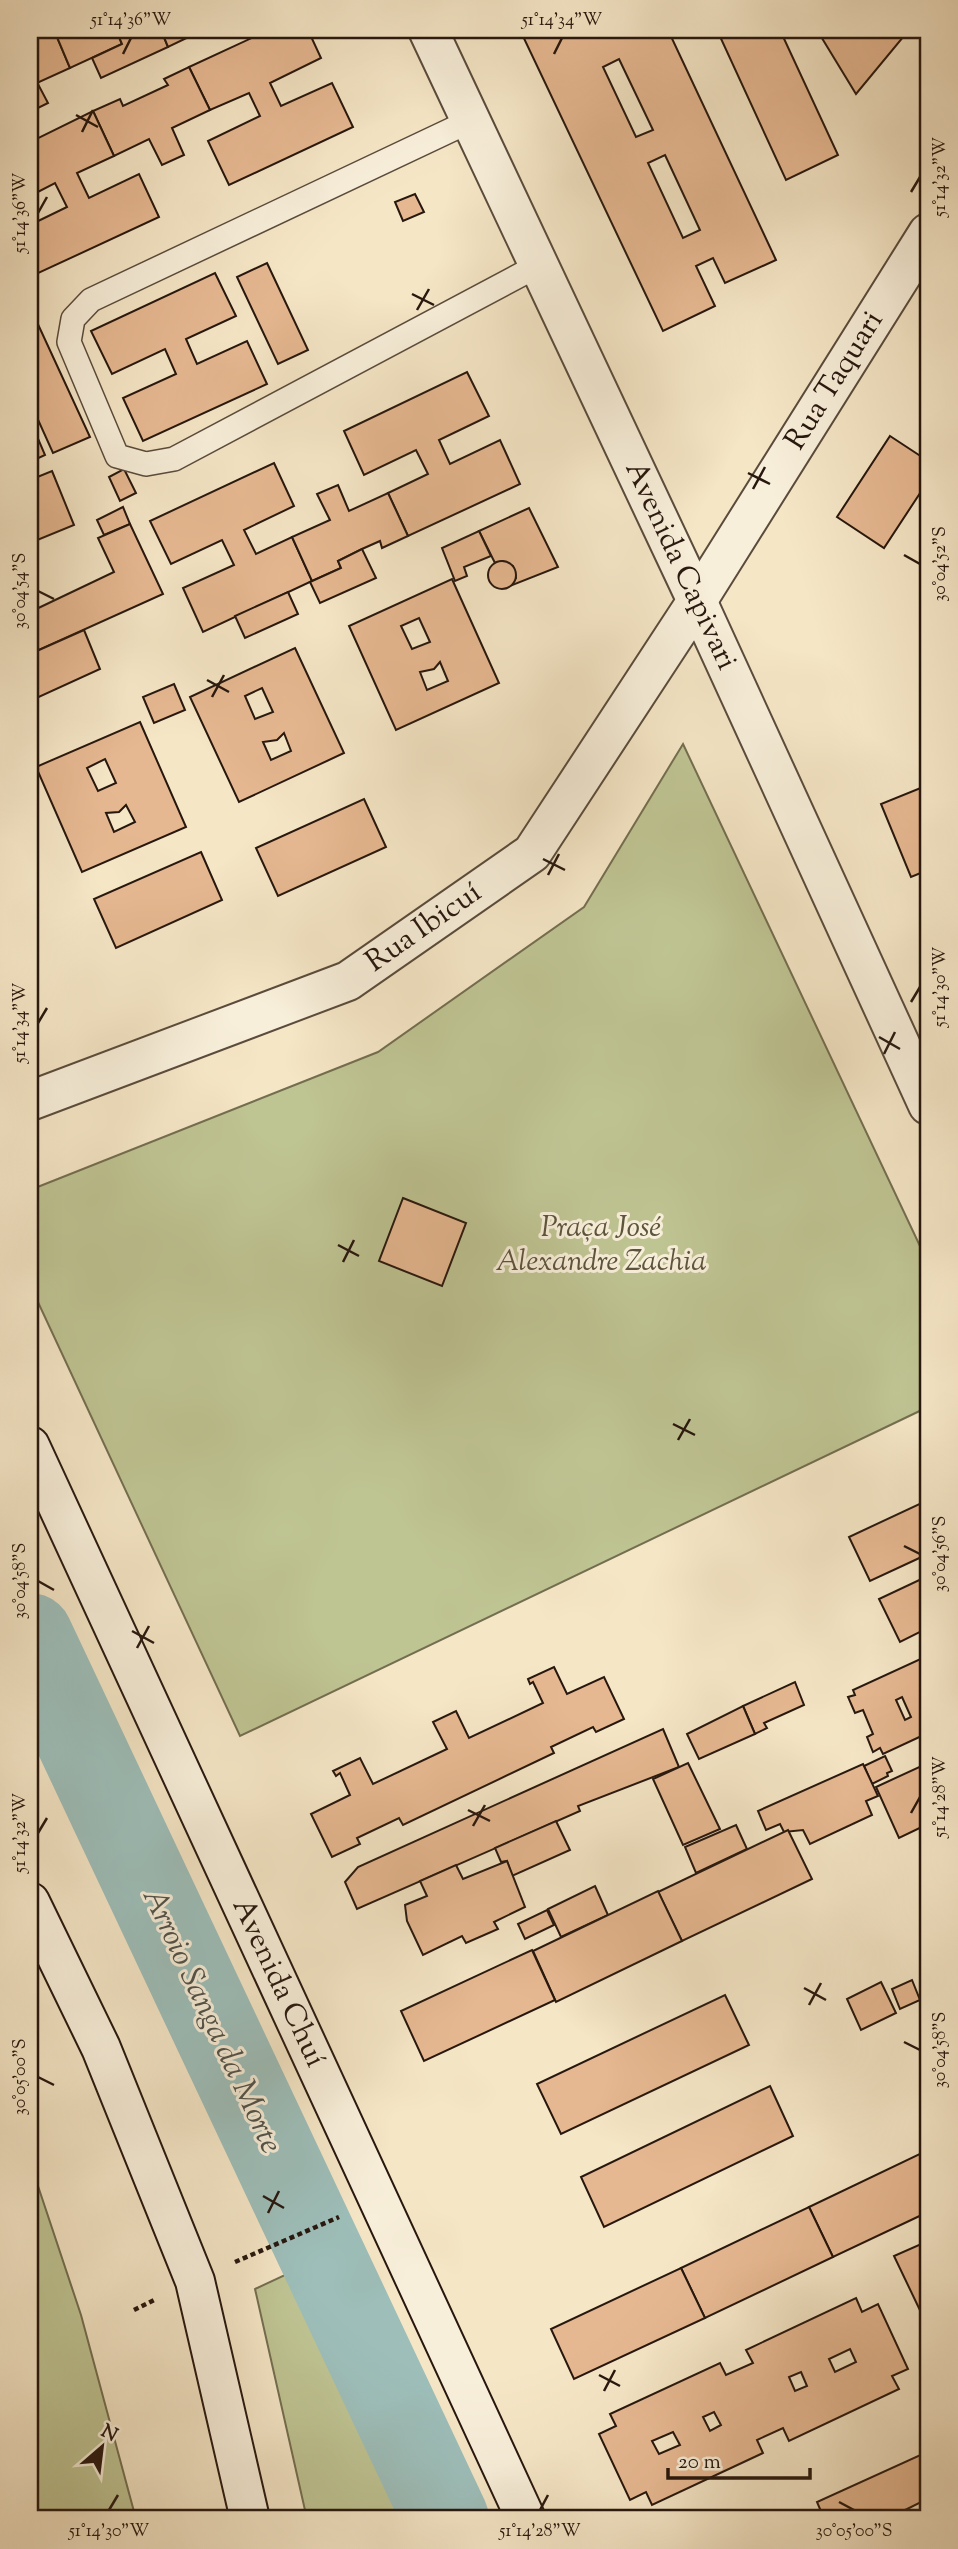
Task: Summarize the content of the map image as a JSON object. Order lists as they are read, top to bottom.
{
  "streets": {
    "street": [
      "Rua Taquari",
      "Avenida Capivari",
      "Rua Ibicuí",
      "Avenida Chuí"
    ]
  },
  "crossings": [
    ["Rua Taquari", "Avenida Capivari"],
    ["Rua Taquari", "Rua Ibicuí"],
    ["Avenida Capivari", "Rua Ibicuí"]
  ],
  "water": ["Arroio Sanga da Morte"],
  "parks": ["Praça José Alexandre Zachia"],
  "scale_bar": "20 m",
  "north": "top right",
  "coordinates": [
    "51°14'36\"W",
    "51°14'34\"W",
    "51°14'32\"W",
    "30°04'52\"S",
    "30°04'54\"S",
    "51°14'30\"W",
    "30°04'56\"S",
    "30°04'58\"S",
    "51°14'28\"W",
    "30°05'00\"S"
  ]
}
